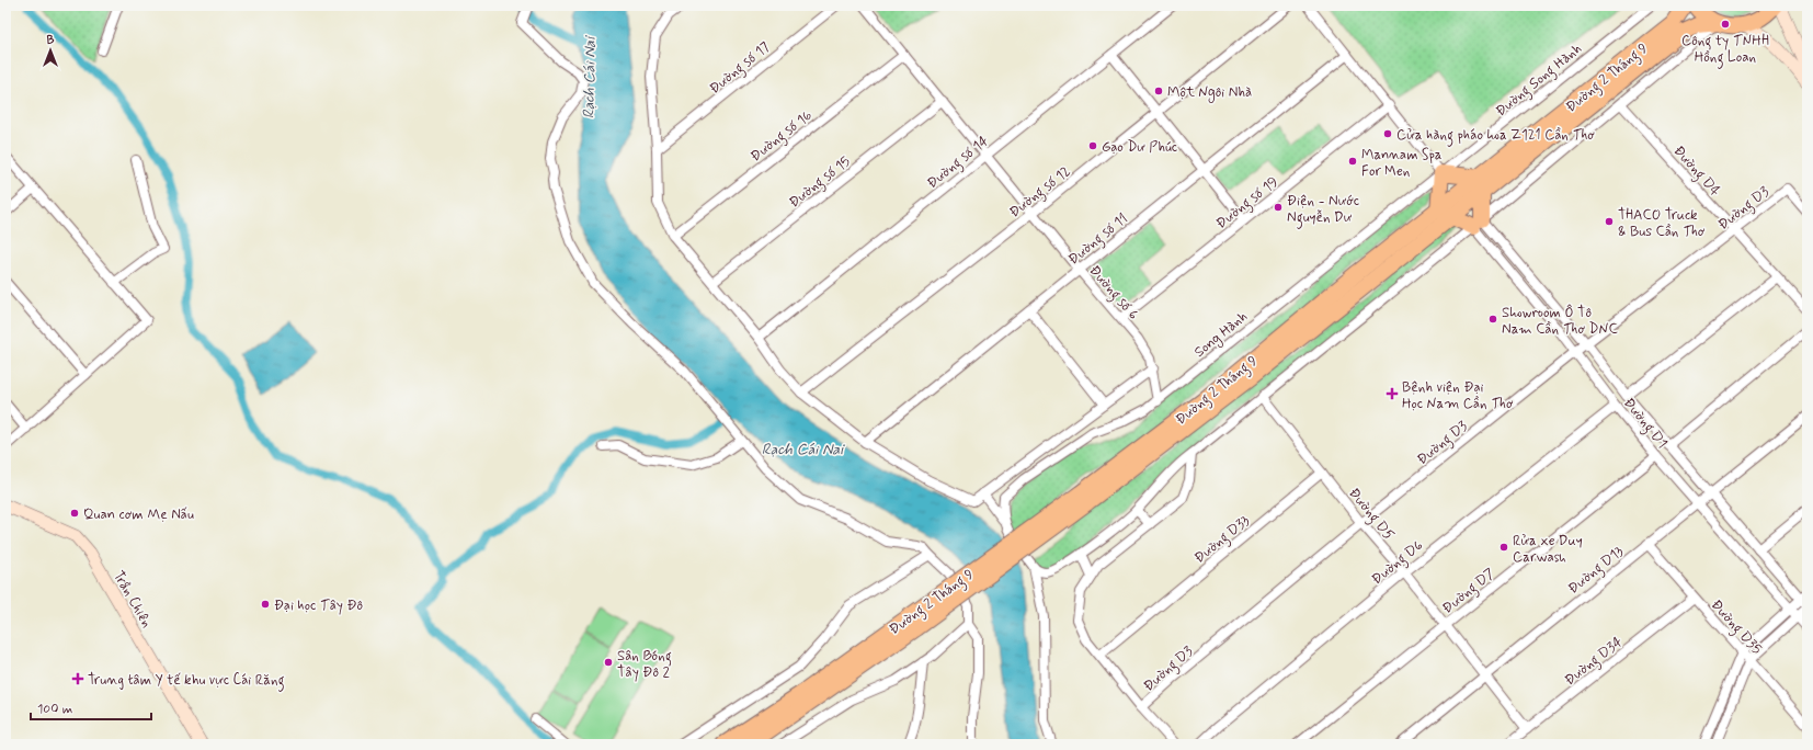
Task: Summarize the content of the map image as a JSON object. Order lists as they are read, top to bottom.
{
  "streets": {
    "highway": ["Đường 2 Tháng 9"],
    "street": [
      "Đường số 17",
      "Đường Song Hành",
      "Đường số 16",
      "Đường số 14",
      "Đường D4",
      "Đường số 15",
      "Đường số 12",
      "Đường số 19",
      "Đường D3",
      "Đường số 11",
      "Đường số 6",
      "Song Hành",
      "Đường D1",
      "Đường D5",
      "Đường D33",
      "Đường D6",
      "Đường D13",
      "Đường D7",
      "Trần Chiên",
      "Đường D35",
      "Đường D34"
    ]
  },
  "crossings": [
    ["Đường Song Hành", "Song Hành"],
    ["Đường số 16", "Đường số 6"],
    ["Đường số 14", "Đường số 6"],
    ["Đường D4", "Đường D3"],
    ["Đường số 15", "Đường số 6"],
    ["Đường số 12", "Đường số 6"],
    ["Đường số 19", "Đường số 6"],
    ["Đường D3", "Đường D1"],
    ["Đường D3", "Đường D5"],
    ["Đường số 11", "Đường số 6"],
    ["Đường số 6", "Song Hành"],
    ["Đường D1", "Đường D6"],
    ["Đường D1", "Đường D13"],
    ["Đường D1", "Đường D7"],
    ["Đường D5", "Đường D33"],
    ["Đường D5", "Đường D6"],
    ["Đường D5", "Đường D13"],
    ["Đường D5", "Đường D7"],
    ["Đường D5", "Đường D34"],
    ["Đường D13", "Đường D35"],
    ["Đường D35", "Đường D34"]
  ],
  "water": ["Rạch Cái Nai"],
  "places": {
    "other": [
      "Công ty TNHH Hồng Loan",
      "Một Ngôi Nhà",
      "Cửa hàng pháo hoa Z121 Cần Thơ",
      "Gạo Dư Phúc",
      "Mannam Spa For Men",
      "Điện - Nước Nguyễn Dư",
      "THACO Truck & Bus Cần Thơ",
      "Showroom Ô Tô Nam Cần Thơ DNC",
      "Quan cơm Mẹ Nấu",
      "Rửa xe Duy Carwash",
      "Đại học Tây Đô",
      "Sân Bóng Tây Đô 2"
    ],
    "health": ["Bệnh viện Đại Học Nam Cần Thơ", "Trung tâm Y tế khu vực Cái Răng"]
  },
  "scale_bar": "100 m",
  "north": "top"
}
